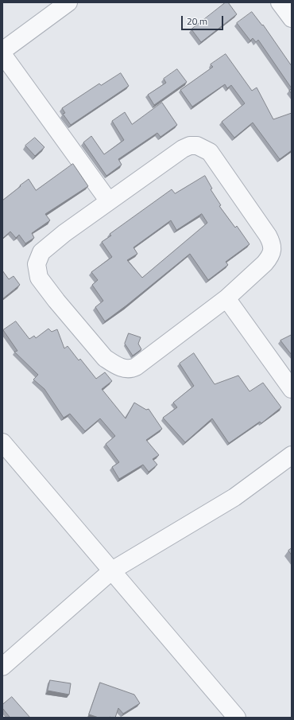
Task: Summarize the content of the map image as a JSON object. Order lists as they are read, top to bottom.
{
  "scale_bar": "20 m"
}
